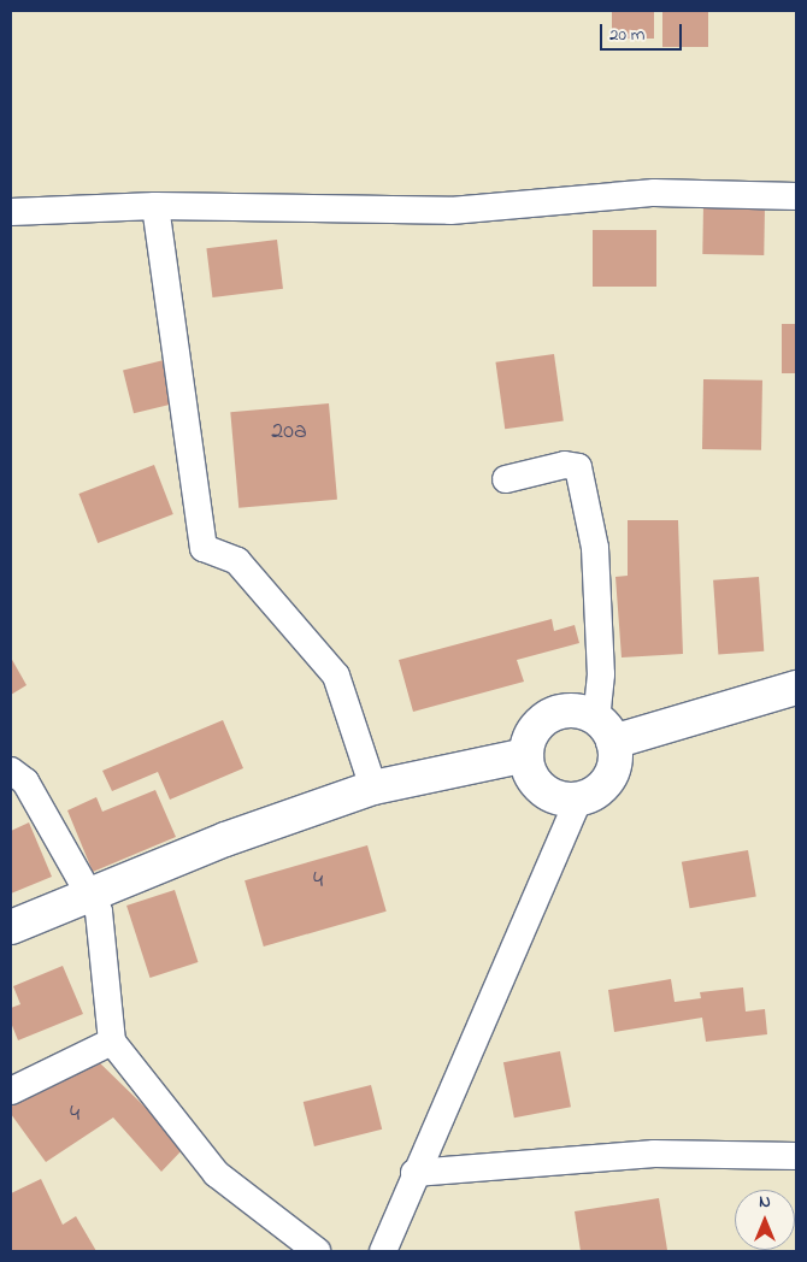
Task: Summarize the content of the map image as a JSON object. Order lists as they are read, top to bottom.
{
  "house_numbers": ["20a", "4", "4"],
  "scale_bar": "20 m",
  "north": "top"
}
